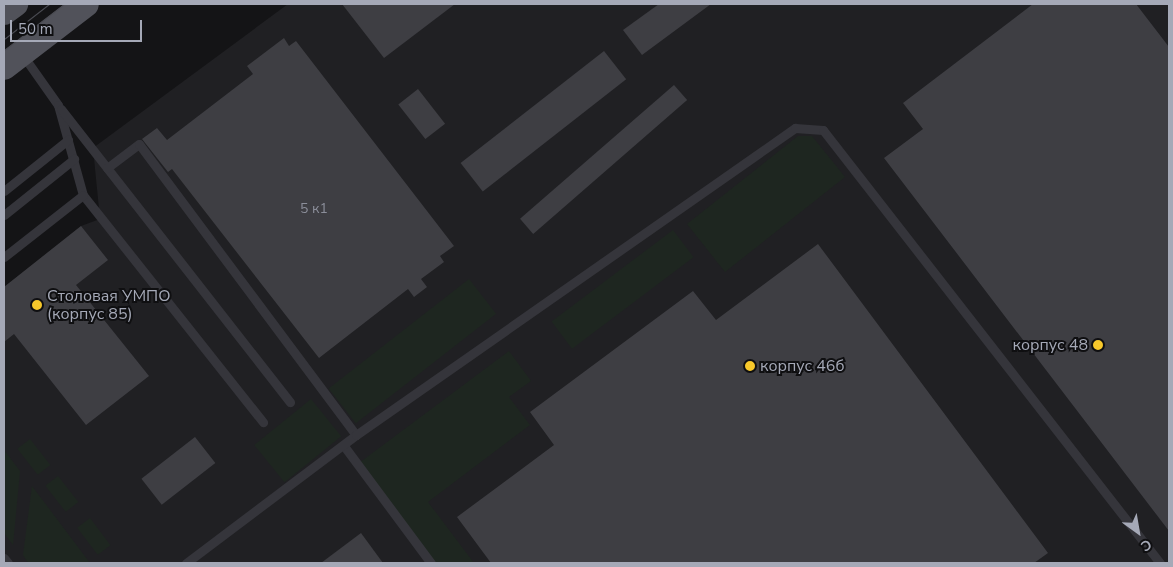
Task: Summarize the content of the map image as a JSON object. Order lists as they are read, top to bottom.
{
  "places": ["Столовая УМПО (корпус 85)", "корпус 48", "корпус 46б"],
  "house_numbers": ["5 к1"],
  "scale_bar": "50 m",
  "north": "bottom right"
}
